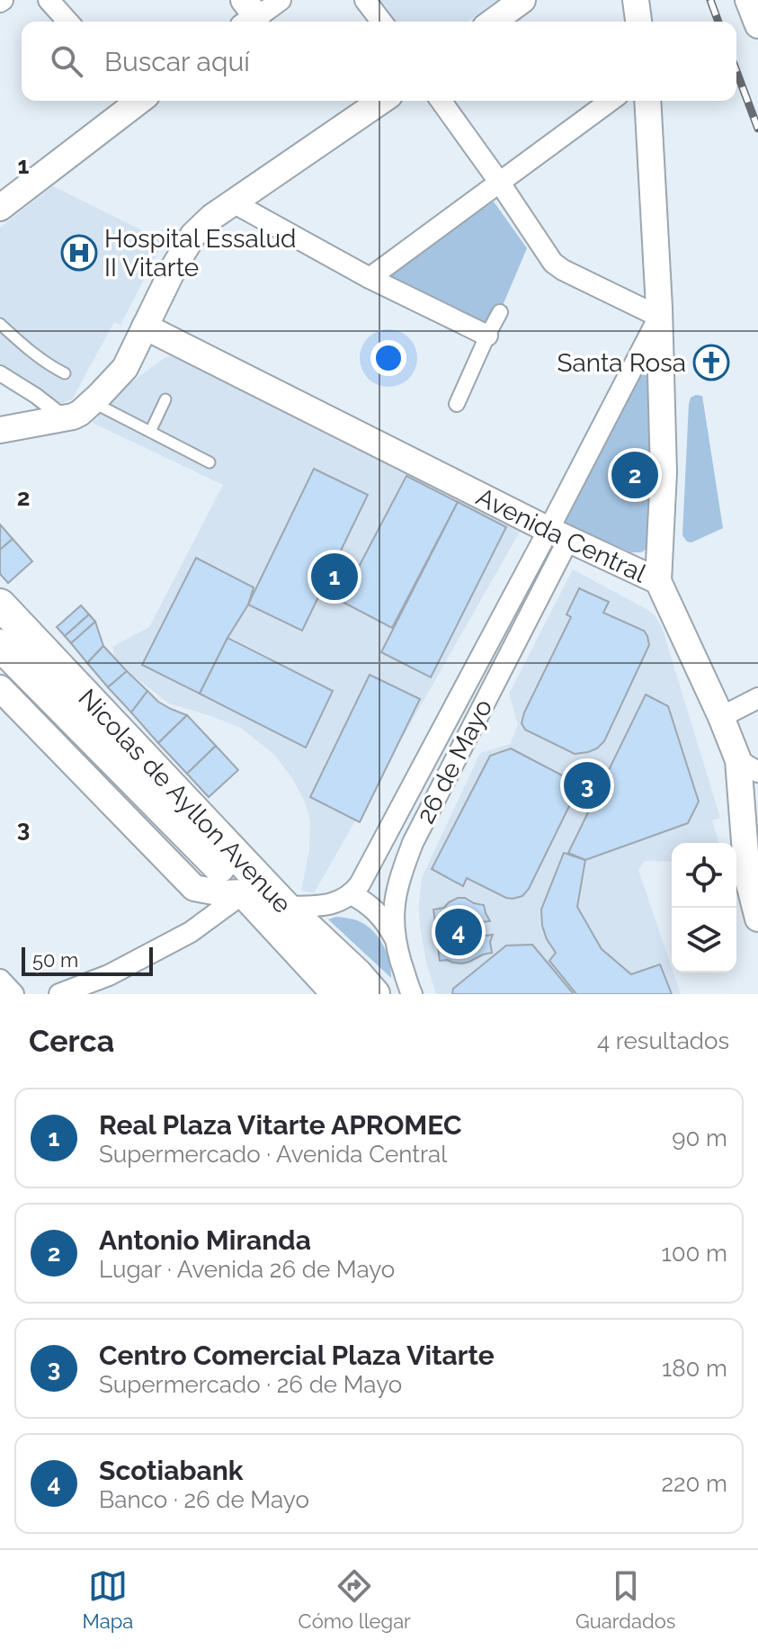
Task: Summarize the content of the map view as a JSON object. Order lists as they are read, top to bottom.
{
  "streets": {
    "main road": ["Nicolas de Ayllon Avenue"],
    "street": ["Avenida Central", "26 de Mayo"]
  },
  "crossings": [
    ["Avenida Central", "26 de Mayo"]
  ],
  "places": {
    "hospital": ["Hospital Essalud II Vitarte"],
    "church": ["Santa Rosa"]
  },
  "scale_bar": "50 m",
  "page": {
    "search": "Buscar aquí",
    "pins": [
      "2",
      "1",
      "3",
      "4"
    ],
    "scale": "50 m",
    "heading": ["Cerca", "4 resultados"],
    "list": [
      {
        "mark": "1",
        "name": "Real Plaza Vitarte APROMEC",
        "note": "Supermercado · Avenida Central",
        "value": "90 m"
      },
      {
        "mark": "2",
        "name": "Antonio Miranda",
        "note": "Lugar · Avenida 26 de Mayo",
        "value": "100 m"
      },
      {
        "mark": "3",
        "name": "Centro Comercial Plaza Vitarte",
        "note": "Supermercado · 26 de Mayo",
        "value": "180 m"
      },
      {
        "mark": "4",
        "name": "Scotiabank",
        "note": "Banco · 26 de Mayo",
        "value": "220 m"
      }
    ],
    "nav": ["Mapa", "Cómo llegar", "Guardados"]
  },
  "grid": {
    "rows": ["1", "2", "3"]
  }
}
